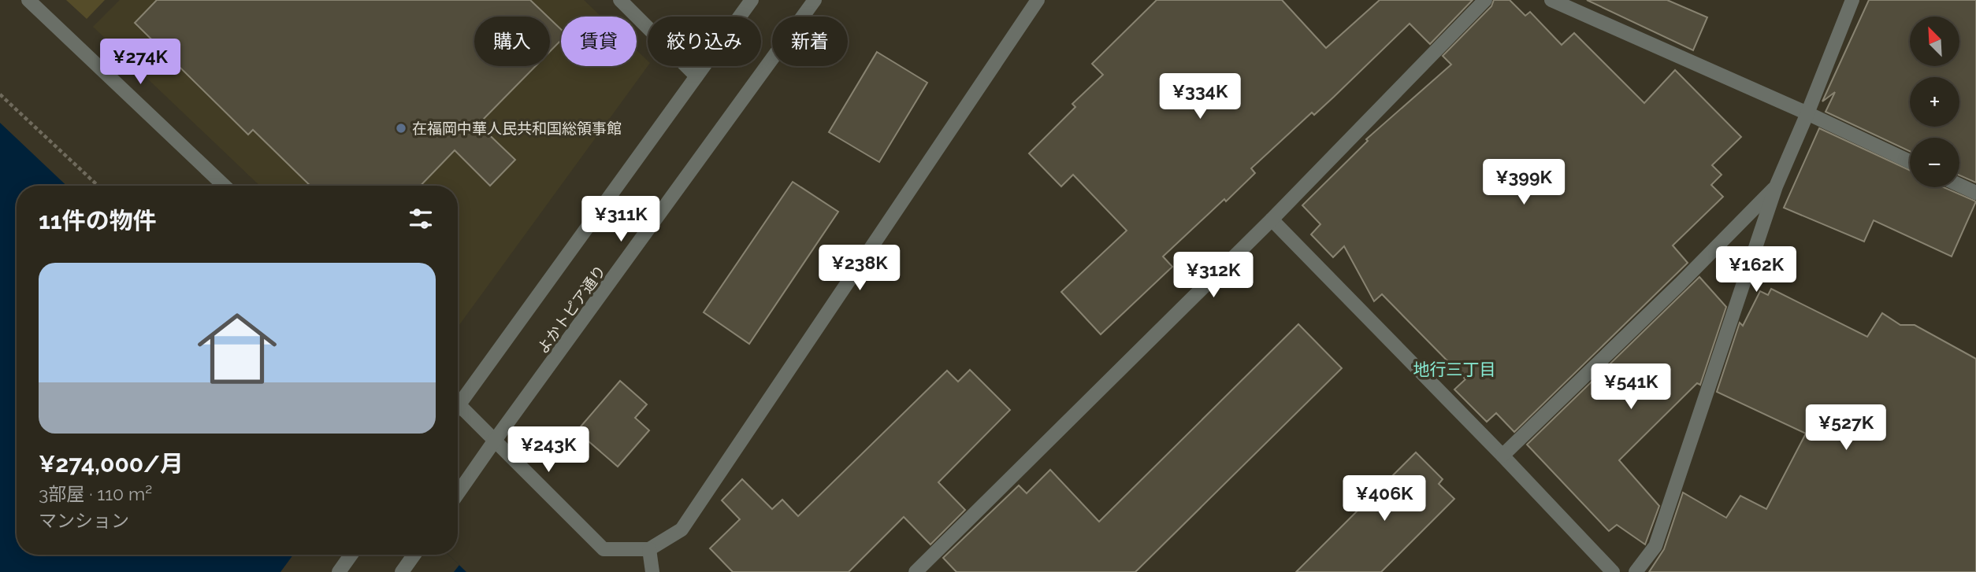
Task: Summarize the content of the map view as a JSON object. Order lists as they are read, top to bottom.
{
  "streets": {
    "street": ["よかトピア通り"]
  },
  "districts": ["地行三丁目"],
  "places": ["在福岡中華人民共和国総領事館"],
  "north": "top left",
  "page": {
    "map_buttons": ["+", "−"],
    "chip": [
      "購入",
      "賃貸",
      "絞り込み",
      "新着"
    ],
    "price": [
      "¥274K",
      "¥334K",
      "¥399K",
      "¥311K",
      "¥238K",
      "¥162K",
      "¥312K",
      "¥541K",
      "¥527K",
      "¥243K",
      "¥406K"
    ],
    "heading": "11件の物件",
    "list": [
      {
        "name": "¥274,000/月",
        "note": "3部屋 · 110 m² · マンション"
      }
    ]
  }
}
